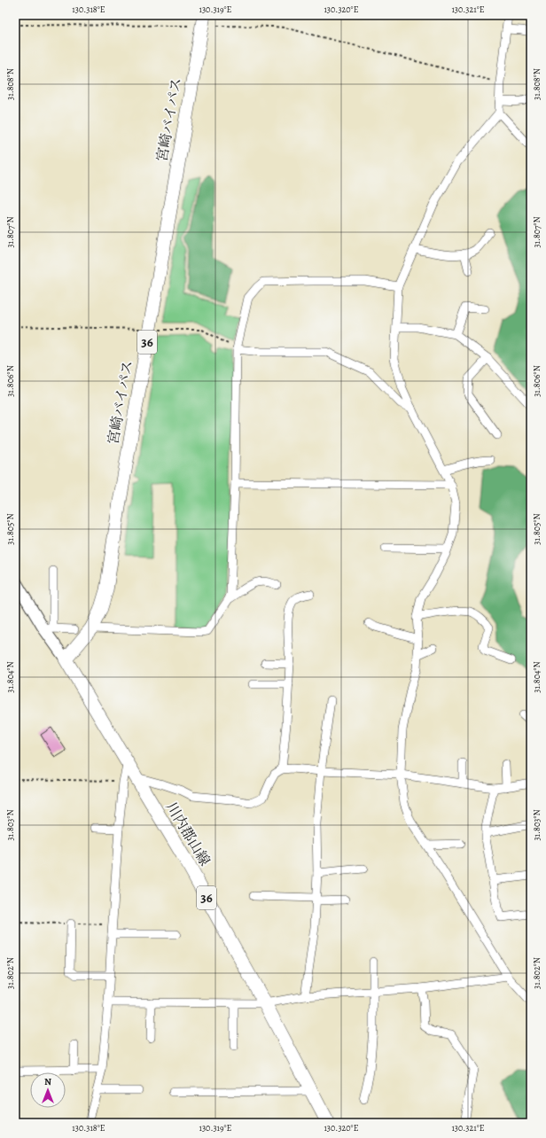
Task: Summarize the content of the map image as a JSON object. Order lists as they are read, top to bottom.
{
  "streets": {
    "main road": ["宮崎バイパス", "36", "川内郡山線"]
  },
  "crossings": [
    ["宮崎バイパス", "川内郡山線"]
  ],
  "north": "top",
  "coordinates": [
    "130.318°E",
    "130.319°E",
    "130.320°E",
    "130.321°E",
    "31.808°N",
    "31.807°N",
    "31.806°N",
    "31.805°N",
    "31.804°N",
    "31.803°N",
    "31.802°N"
  ]
}
